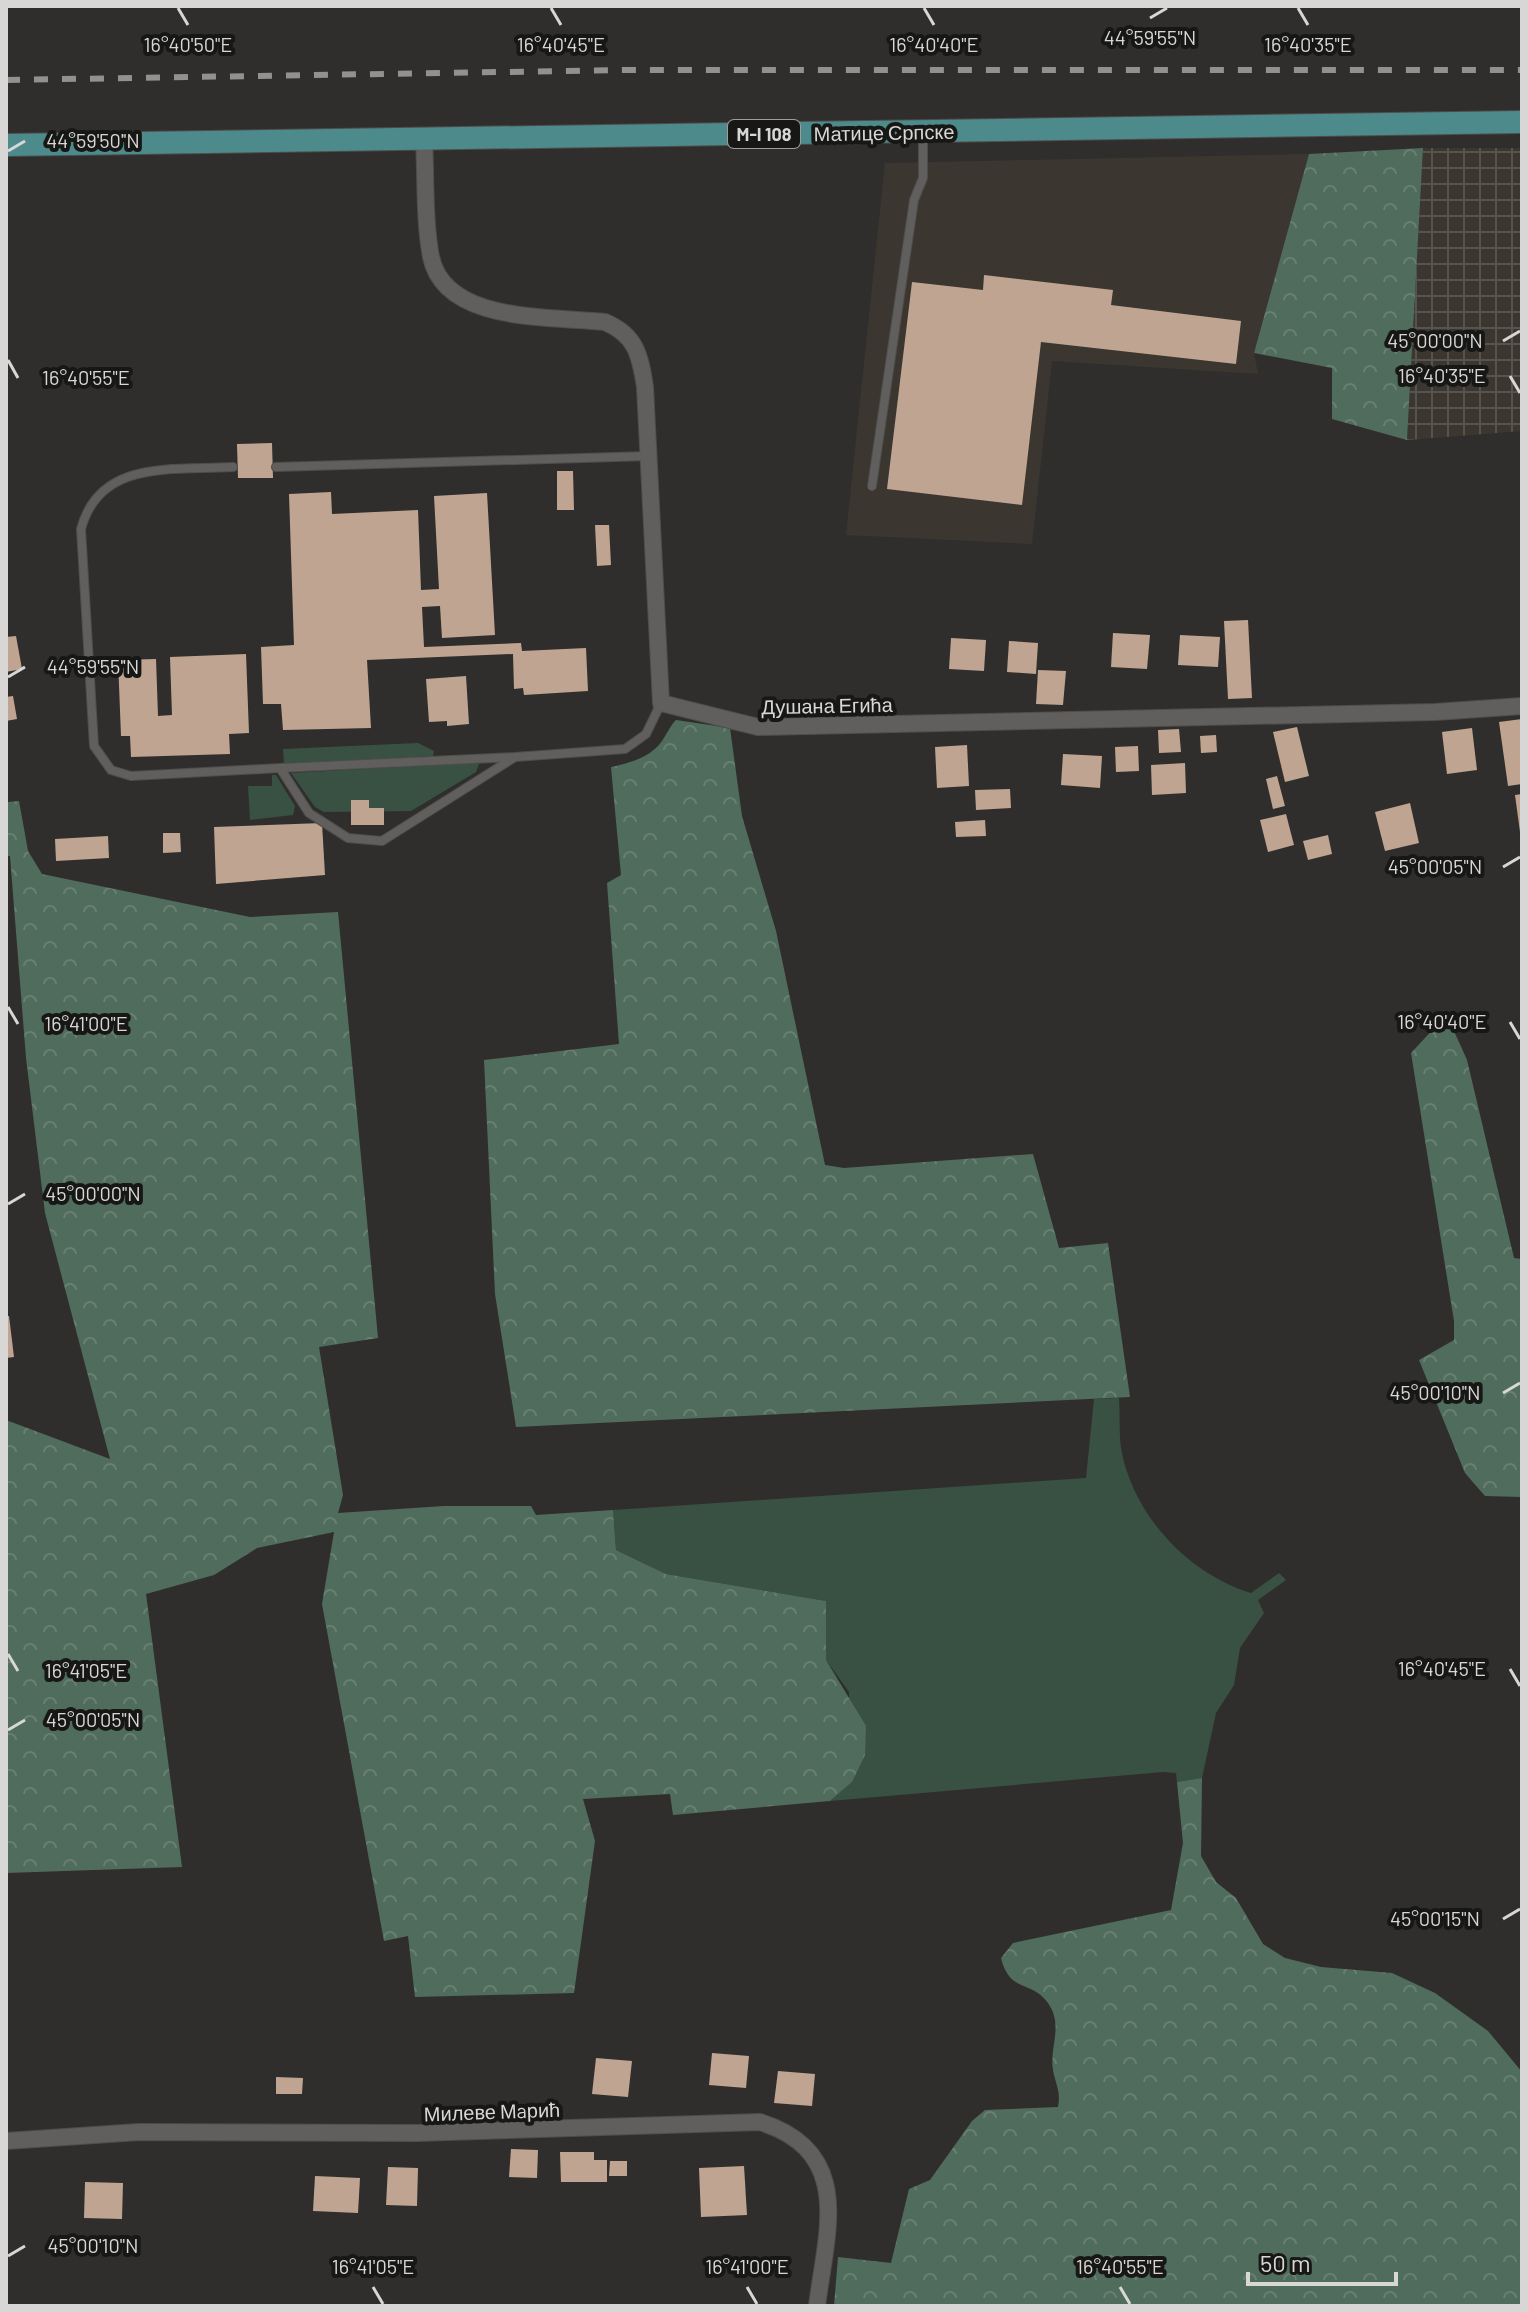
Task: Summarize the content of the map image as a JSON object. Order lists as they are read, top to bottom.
{
  "streets": {
    "main road": ["Матице Српске", "M-I 108"],
    "street": ["Душана Егића", "Милеве Мaрић"]
  },
  "scale_bar": "50 m",
  "coordinates": [
    "44°59'55\"N",
    "16°40'50\"E",
    "16°40'40\"E",
    "16°40'45\"E",
    "16°40'35\"E",
    "44°59'50\"N",
    "45°00'00\"N",
    "16°40'55\"E",
    "45°00'05\"N",
    "16°41'00\"E",
    "45°00'10\"N",
    "16°41'05\"E",
    "45°00'15\"N"
  ]
}
